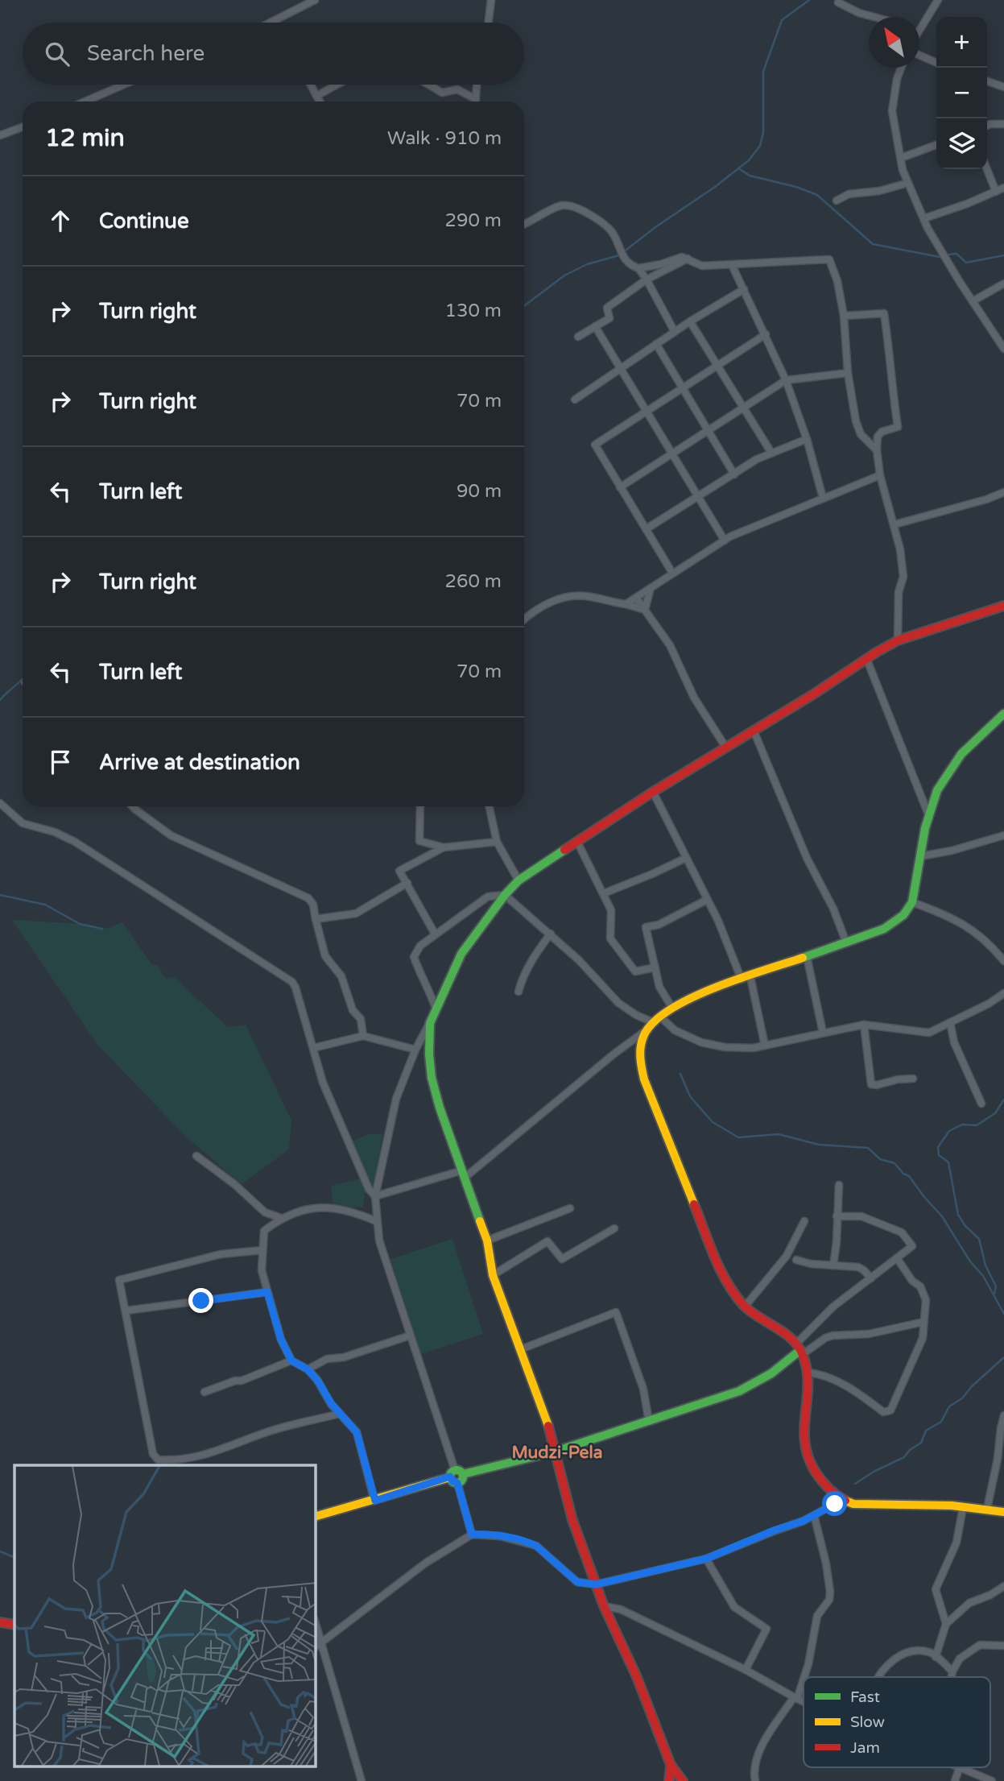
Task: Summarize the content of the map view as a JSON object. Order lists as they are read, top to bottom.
{
  "districts": ["Mudzi-Pela"],
  "legend": ["Fast", "Slow", "Jam"],
  "north": "top left",
  "page": {
    "map_buttons": ["+", "−"],
    "search": "Search here",
    "heading": ["12 min", "Walk · 910 m"],
    "list": [
      ["Continue", "290 m"],
      ["Turn right", "130 m"],
      ["Turn right", "70 m"],
      ["Turn left", "90 m"],
      ["Turn right", "260 m"],
      ["Turn left", "70 m"],
      "Arrive at destination"
    ]
  }
}
